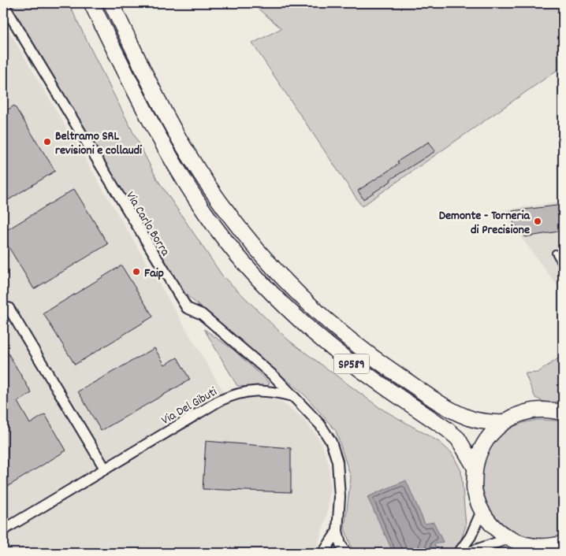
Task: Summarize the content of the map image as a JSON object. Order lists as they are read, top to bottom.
{
  "streets": {
    "main road": ["SP589"],
    "street": ["Via Carlo Borra", "Via Del Gibuti"]
  },
  "crossings": [
    ["Via Carlo Borra", "Via Del Gibuti"]
  ],
  "places": ["Beltramo SRL revisioni e collaudi", "Demonte - Torneria di Precisione", "Faip"]
}
